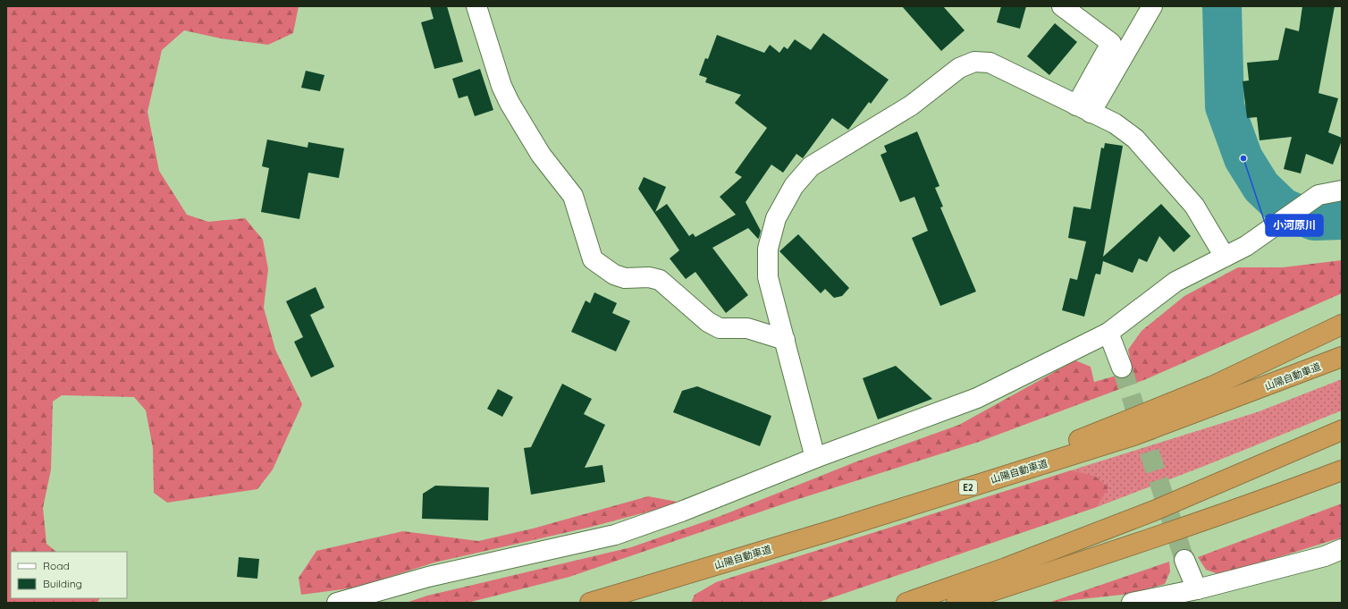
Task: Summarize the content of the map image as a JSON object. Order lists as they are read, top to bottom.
{
  "streets": {
    "highway": ["山陽自動車道", "E2"]
  },
  "places": ["小河原川"],
  "legend": ["Road", "Building"]
}
